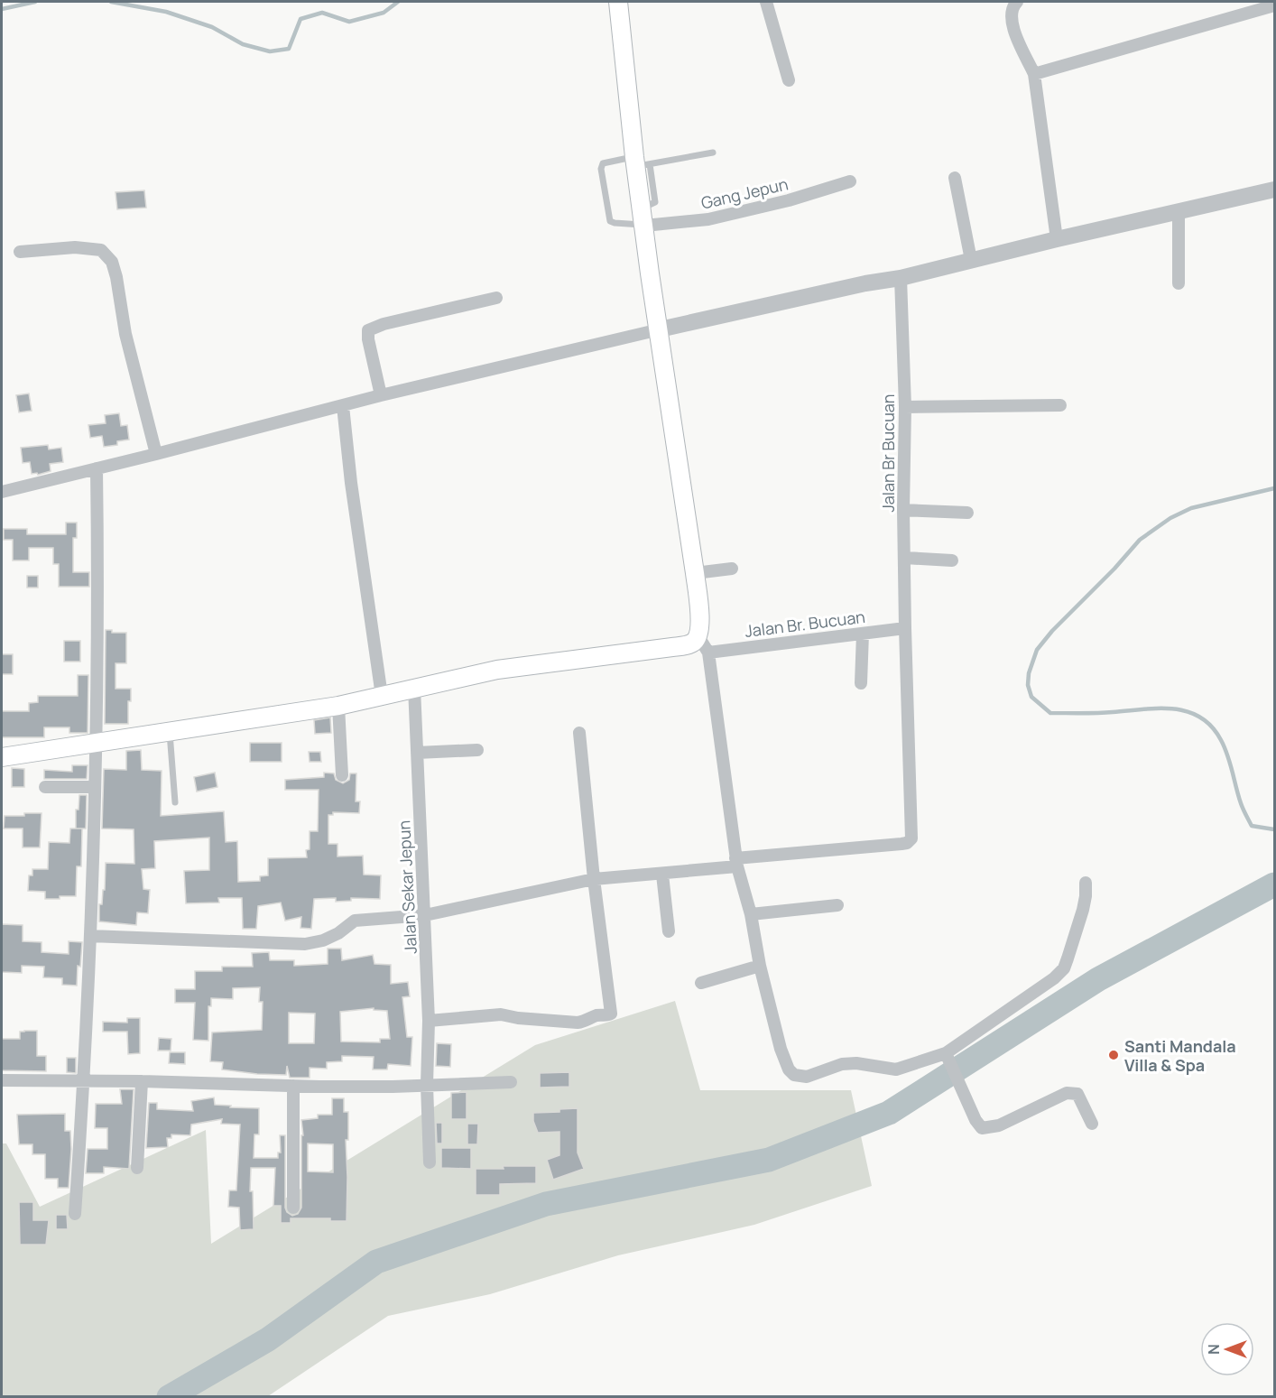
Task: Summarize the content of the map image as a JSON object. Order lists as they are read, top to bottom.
{
  "streets": {
    "street": [
      "Gang Jepun",
      "Jalan Br Bucuan",
      "Jalan Br. Bucuan",
      "Jalan Sekar Jepun"
    ]
  },
  "crossings": [
    ["Jalan Br Bucuan", "Jalan Br. Bucuan"]
  ],
  "places": ["Santi Mandala Villa & Spa"],
  "north": "left"
}
